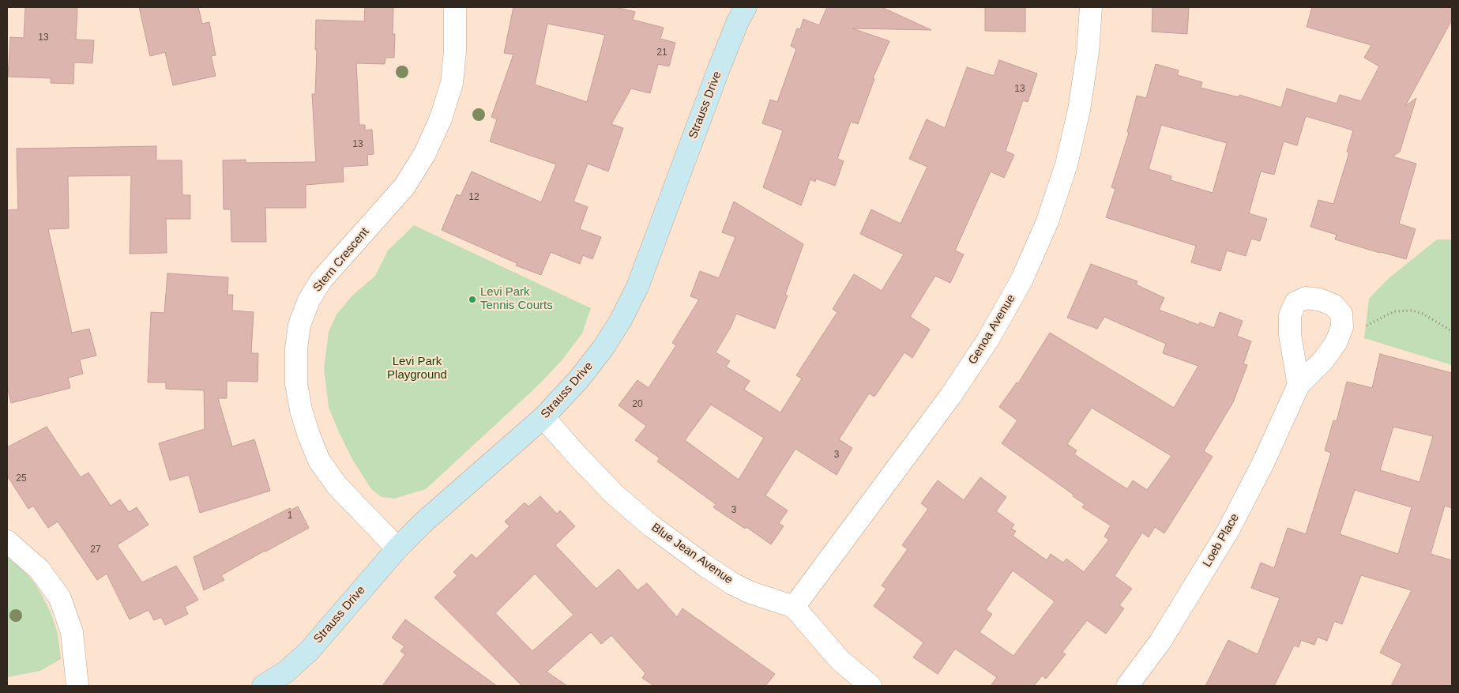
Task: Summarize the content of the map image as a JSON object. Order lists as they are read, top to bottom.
{
  "streets": {
    "street": [
      "Strauss Drive",
      "Stern Crescent",
      "Genoa Avenue",
      "Loeb Place",
      "Blue Jean Avenue"
    ]
  },
  "crossings": [
    ["Strauss Drive", "Stern Crescent"],
    ["Strauss Drive", "Blue Jean Avenue"],
    ["Genoa Avenue", "Blue Jean Avenue"]
  ],
  "parks": ["Levi Park Playground"],
  "places": ["Levi Park Tennis Courts"],
  "house_numbers": [
    "13",
    "21",
    "13",
    "13",
    "12",
    "20",
    "3",
    "25",
    "3",
    "1",
    "27"
  ]
}
